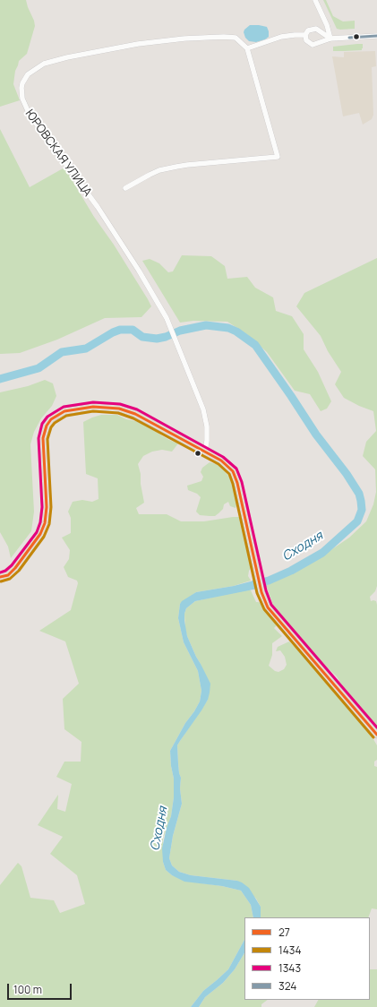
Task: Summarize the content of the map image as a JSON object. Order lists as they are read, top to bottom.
{
  "streets": {
    "street": ["ЮРОВСКАЯ УЛИЦА"]
  },
  "water": ["Сходня"],
  "lines": [
    "transit line 324",
    "transit line 1343",
    "transit line 27",
    "transit line 1434"
  ],
  "legend": [
    "27",
    "1434",
    "1343",
    "324"
  ],
  "scale_bar": "100 m"
}
